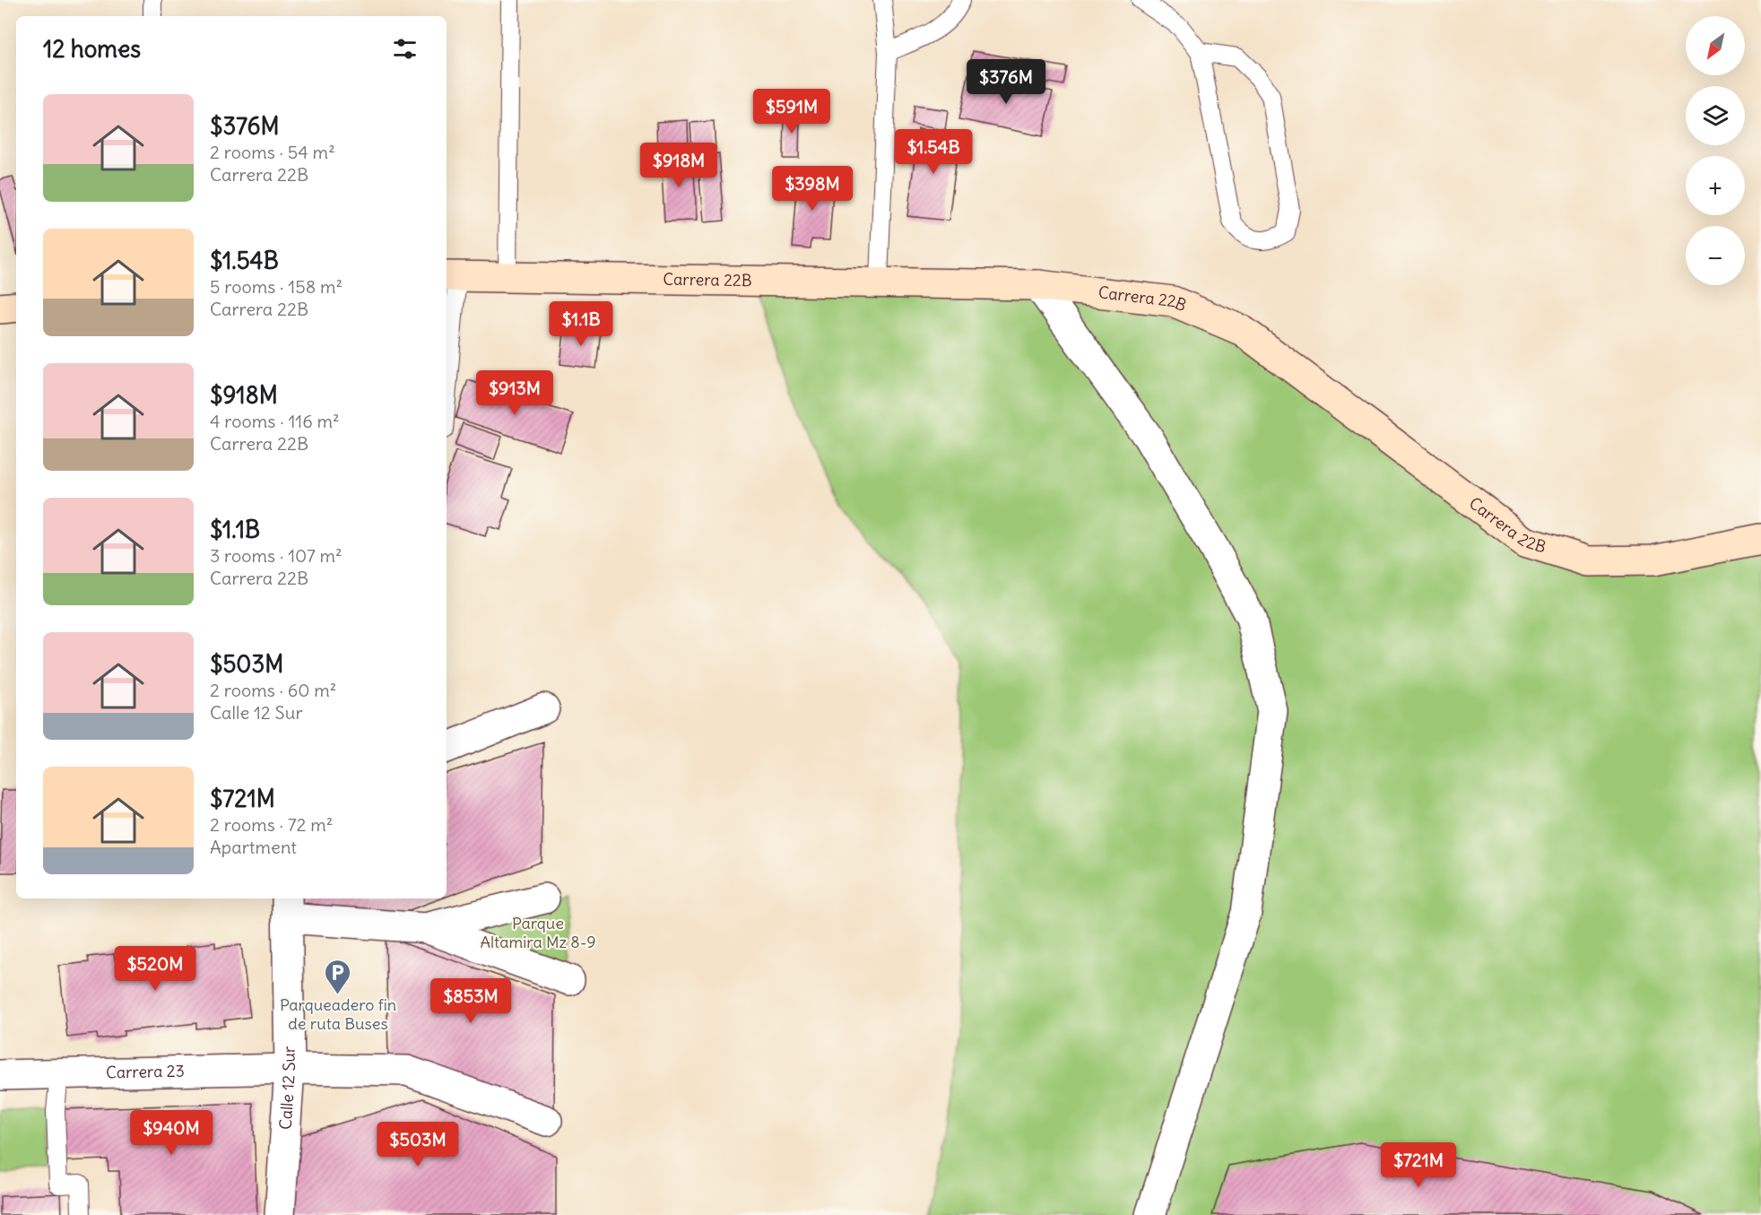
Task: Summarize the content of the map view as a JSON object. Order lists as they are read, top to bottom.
{
  "streets": {
    "street": ["Carrera 22B", "Carrera 23", "Calle 12 Sur"]
  },
  "crossings": [
    ["Carrera 23", "Calle 12 Sur"]
  ],
  "parks": ["Parque Altamira Mz 8-9"],
  "places": {
    "parking": ["Parqueadero fin de ruta Buses"]
  },
  "north": "bottom left",
  "page": {
    "map_buttons": ["+", "−"],
    "heading": "12 homes",
    "price": [
      "$376M",
      "$591M",
      "$1.54B",
      "$918M",
      "$398M",
      "$1.1B",
      "$913M",
      "$520M",
      "$853M",
      "$940M",
      "$503M",
      "$721M"
    ],
    "list": [
      {
        "name": "$376M",
        "note": "2 rooms · 54 m² · Carrera 22B"
      },
      {
        "name": "$1.54B",
        "note": "5 rooms · 158 m² · Carrera 22B"
      },
      {
        "name": "$918M",
        "note": "4 rooms · 116 m² · Carrera 22B"
      },
      {
        "name": "$1.1B",
        "note": "3 rooms · 107 m² · Carrera 22B"
      },
      {
        "name": "$503M",
        "note": "2 rooms · 60 m² · Calle 12 Sur"
      },
      {
        "name": "$721M",
        "note": "2 rooms · 72 m² · Apartment"
      }
    ]
  }
}
